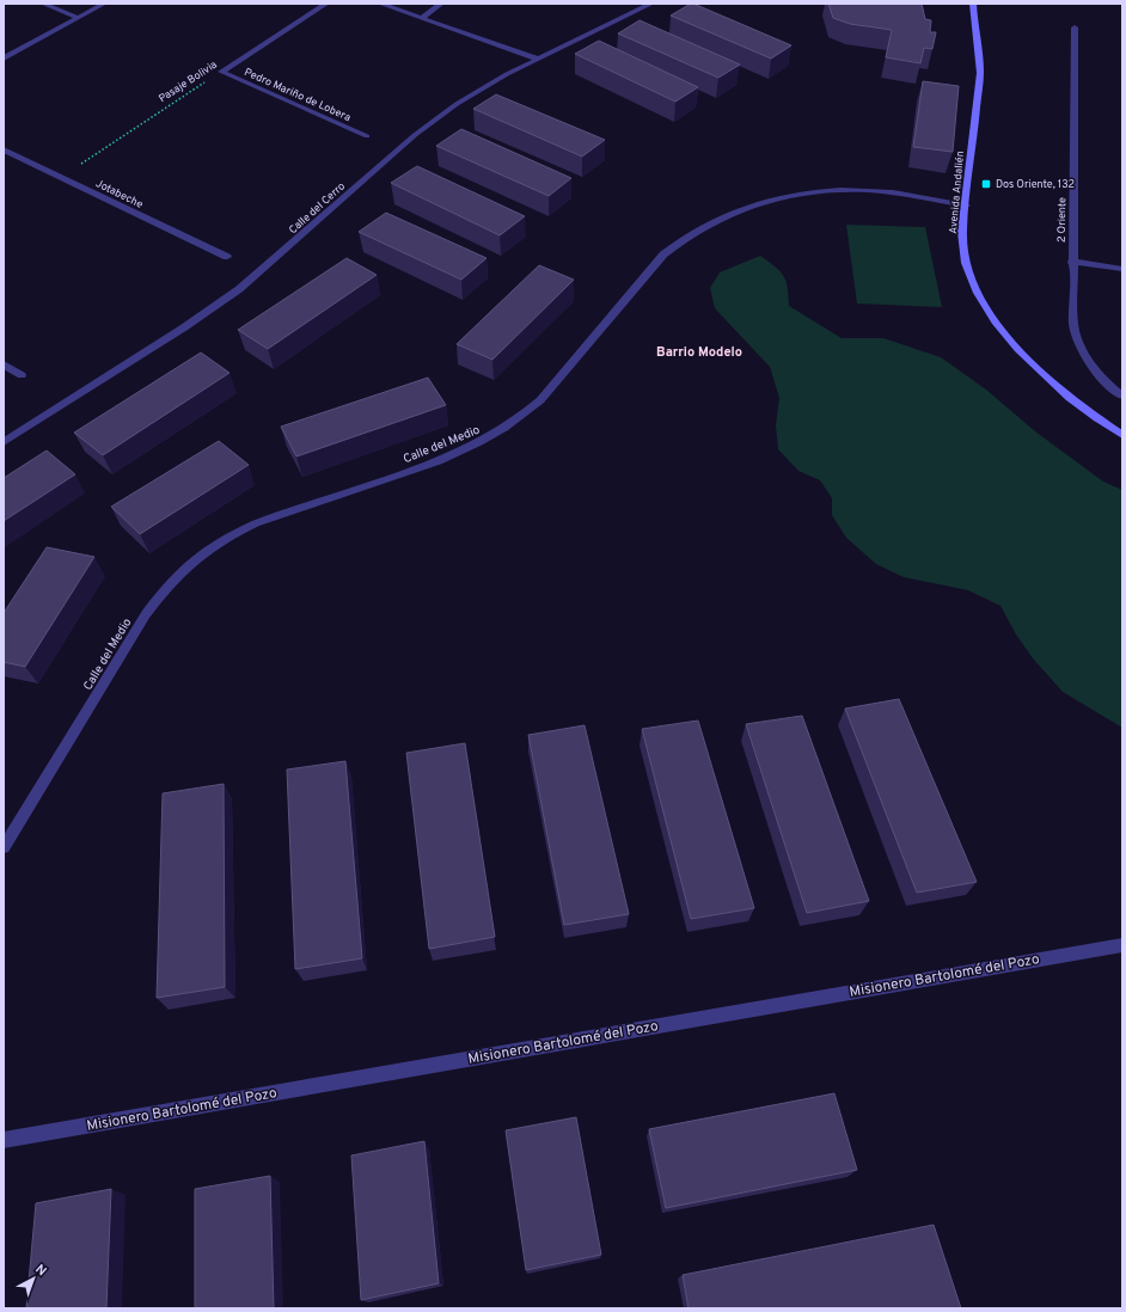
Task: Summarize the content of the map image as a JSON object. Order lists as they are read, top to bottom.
{
  "streets": {
    "main road": ["Avenida Andalién"],
    "street": [
      "Pasaje Bolivia",
      "Pedro Mariño de Lobera",
      "Jotabeche",
      "Calle del Cerro",
      "2 Oriente",
      "Calle del Medio",
      "Misionero Bartolomé del Pozo"
    ]
  },
  "crossings": [
    ["Pasaje Bolivia", "Pedro Mariño de Lobera"],
    ["Pasaje Bolivia", "Jotabeche"],
    ["Avenida Andalién", "Calle del Medio"]
  ],
  "districts": ["Barrio Modelo"],
  "places": {
    "transit": ["Dos Oriente, 132"]
  },
  "north": "top right"
}
